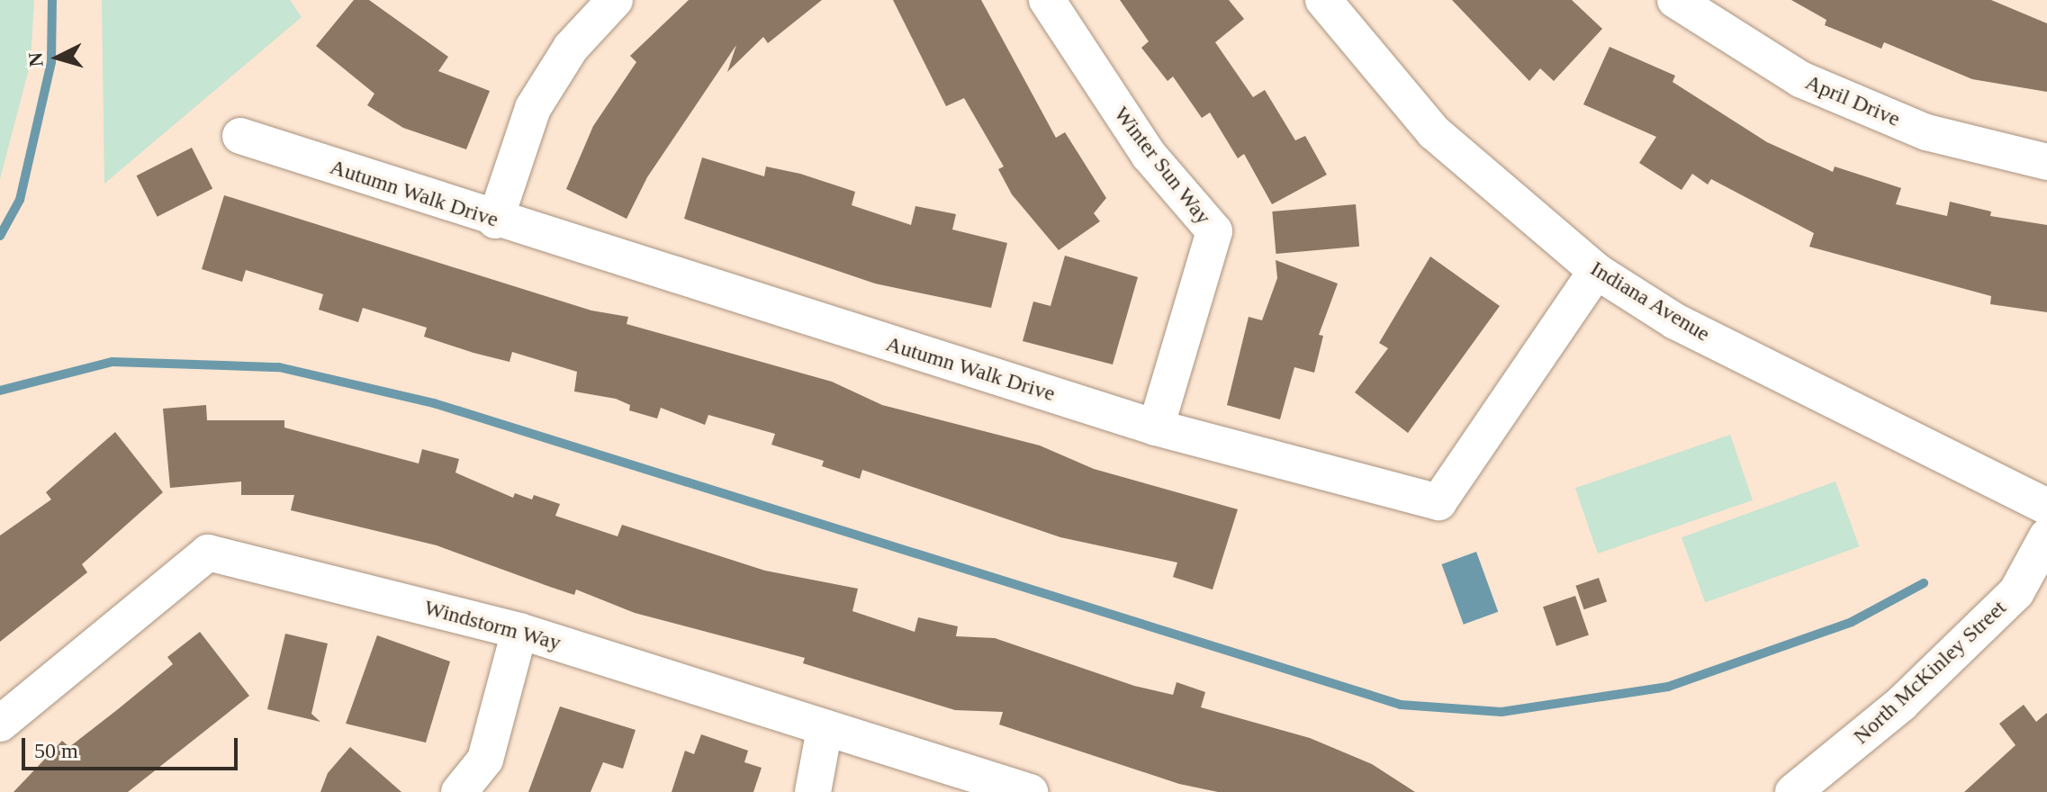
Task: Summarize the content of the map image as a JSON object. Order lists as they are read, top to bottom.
{
  "streets": {
    "street": [
      "April Drive",
      "Winter Sun Way",
      "Autumn Walk Drive",
      "Indiana Avenue",
      "Windstorm Way",
      "North McKinley Street"
    ]
  },
  "crossings": [
    ["Winter Sun Way", "Autumn Walk Drive"],
    ["Autumn Walk Drive", "Indiana Avenue"]
  ],
  "scale_bar": "50 m",
  "north": "left"
}
